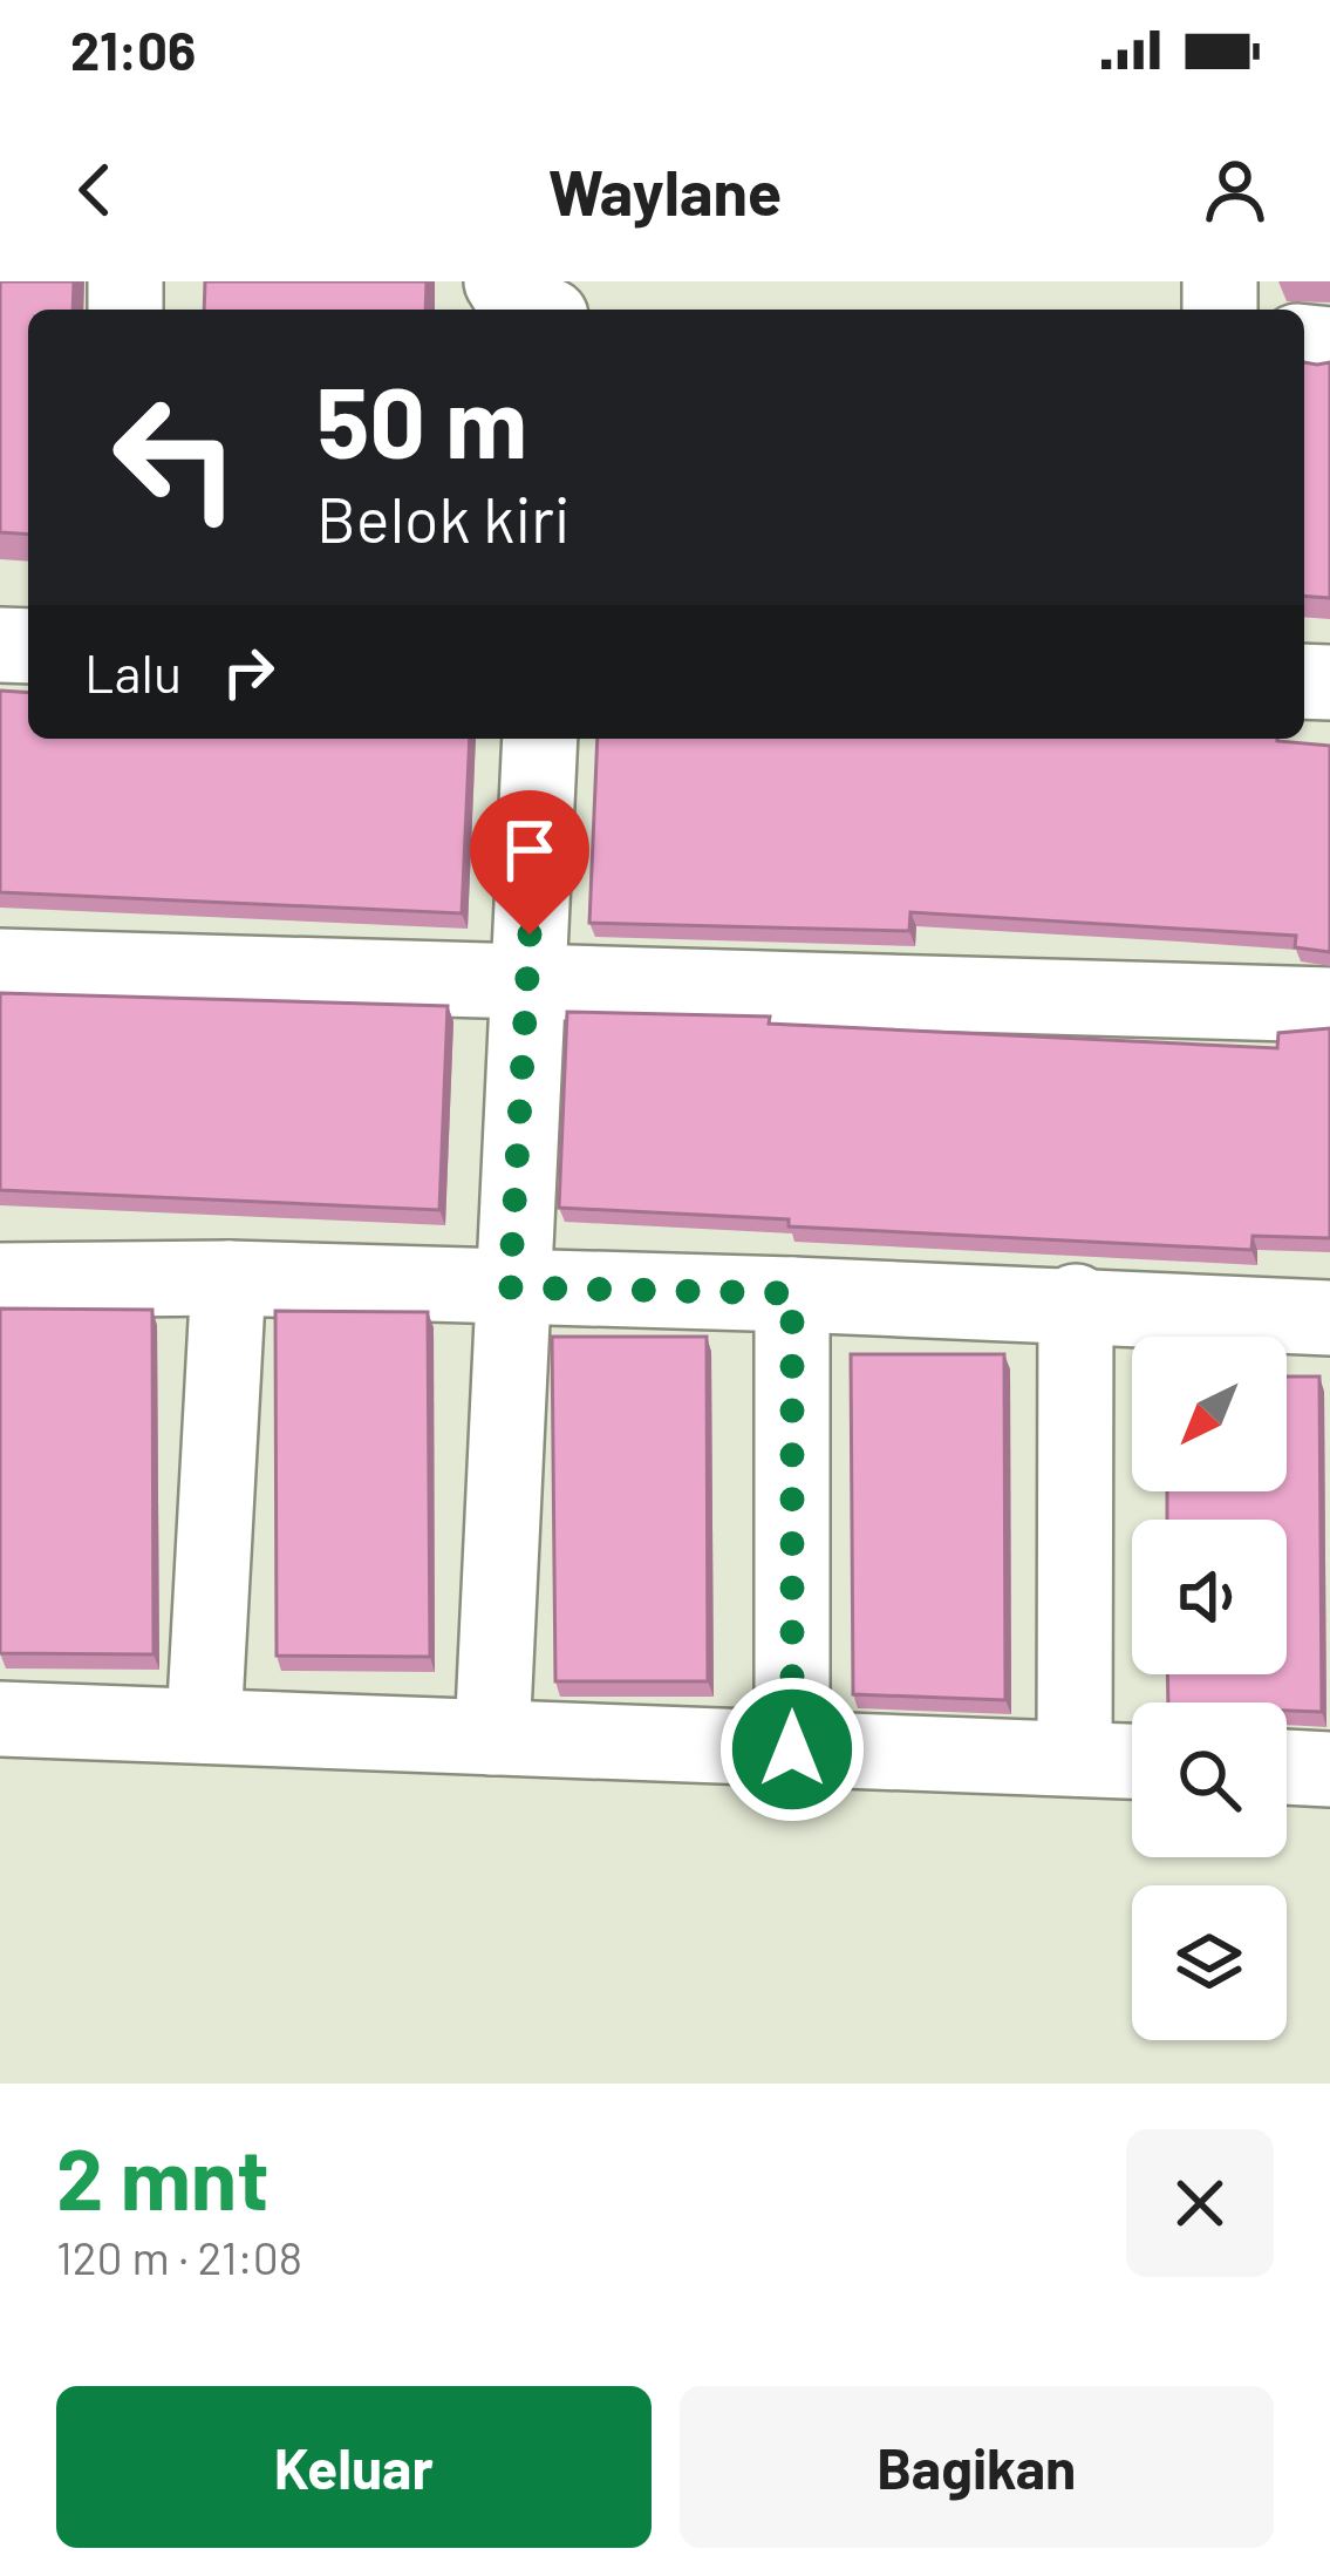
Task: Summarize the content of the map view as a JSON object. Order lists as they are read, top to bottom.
{
  "north": "bottom left",
  "page": {
    "status": "21:06",
    "header": "Waylane",
    "turn": ["50 m", "Belok kiri"],
    "then": "Lalu",
    "heading": ["2 mnt", "120 m · 21:08"],
    "buttons": ["Keluar", "Bagikan"]
  }
}
